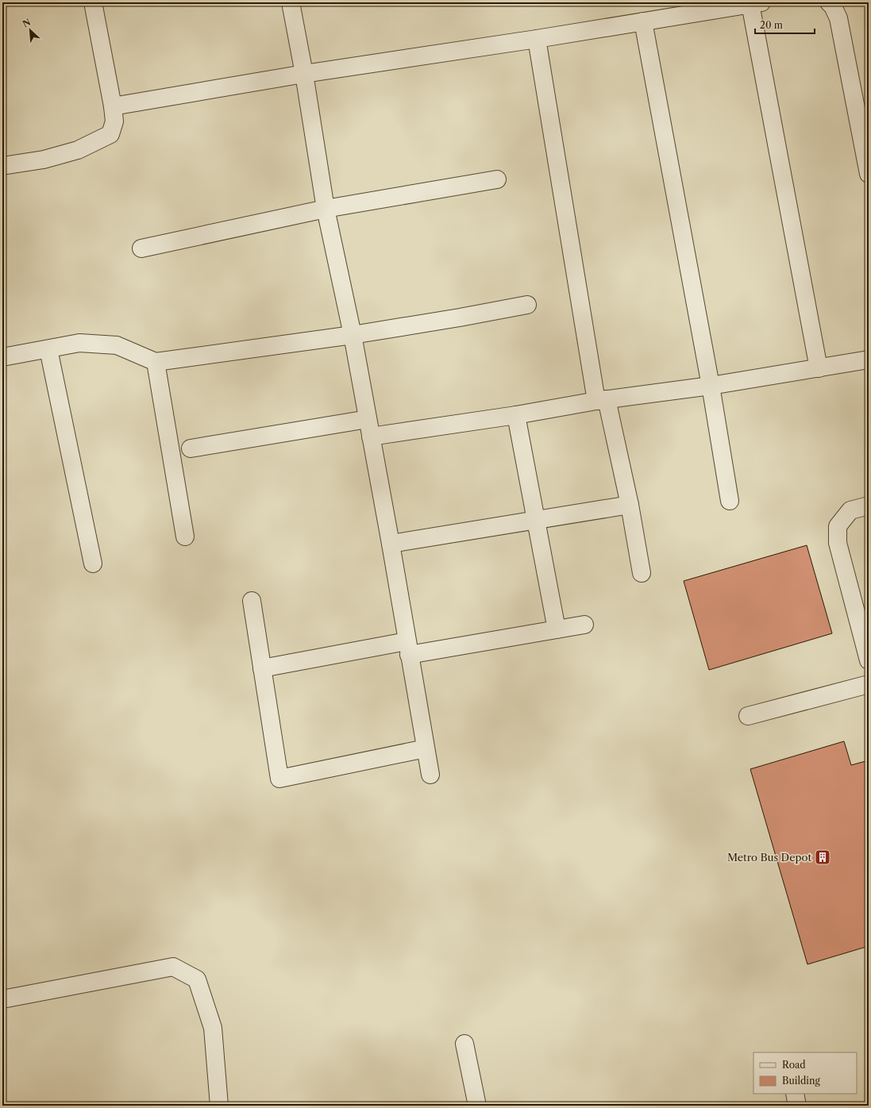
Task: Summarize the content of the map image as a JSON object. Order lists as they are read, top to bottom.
{
  "places": {
    "building": ["Metro Bus Depot"]
  },
  "legend": ["Road", "Building"],
  "scale_bar": "20 m",
  "north": "top left"
}
